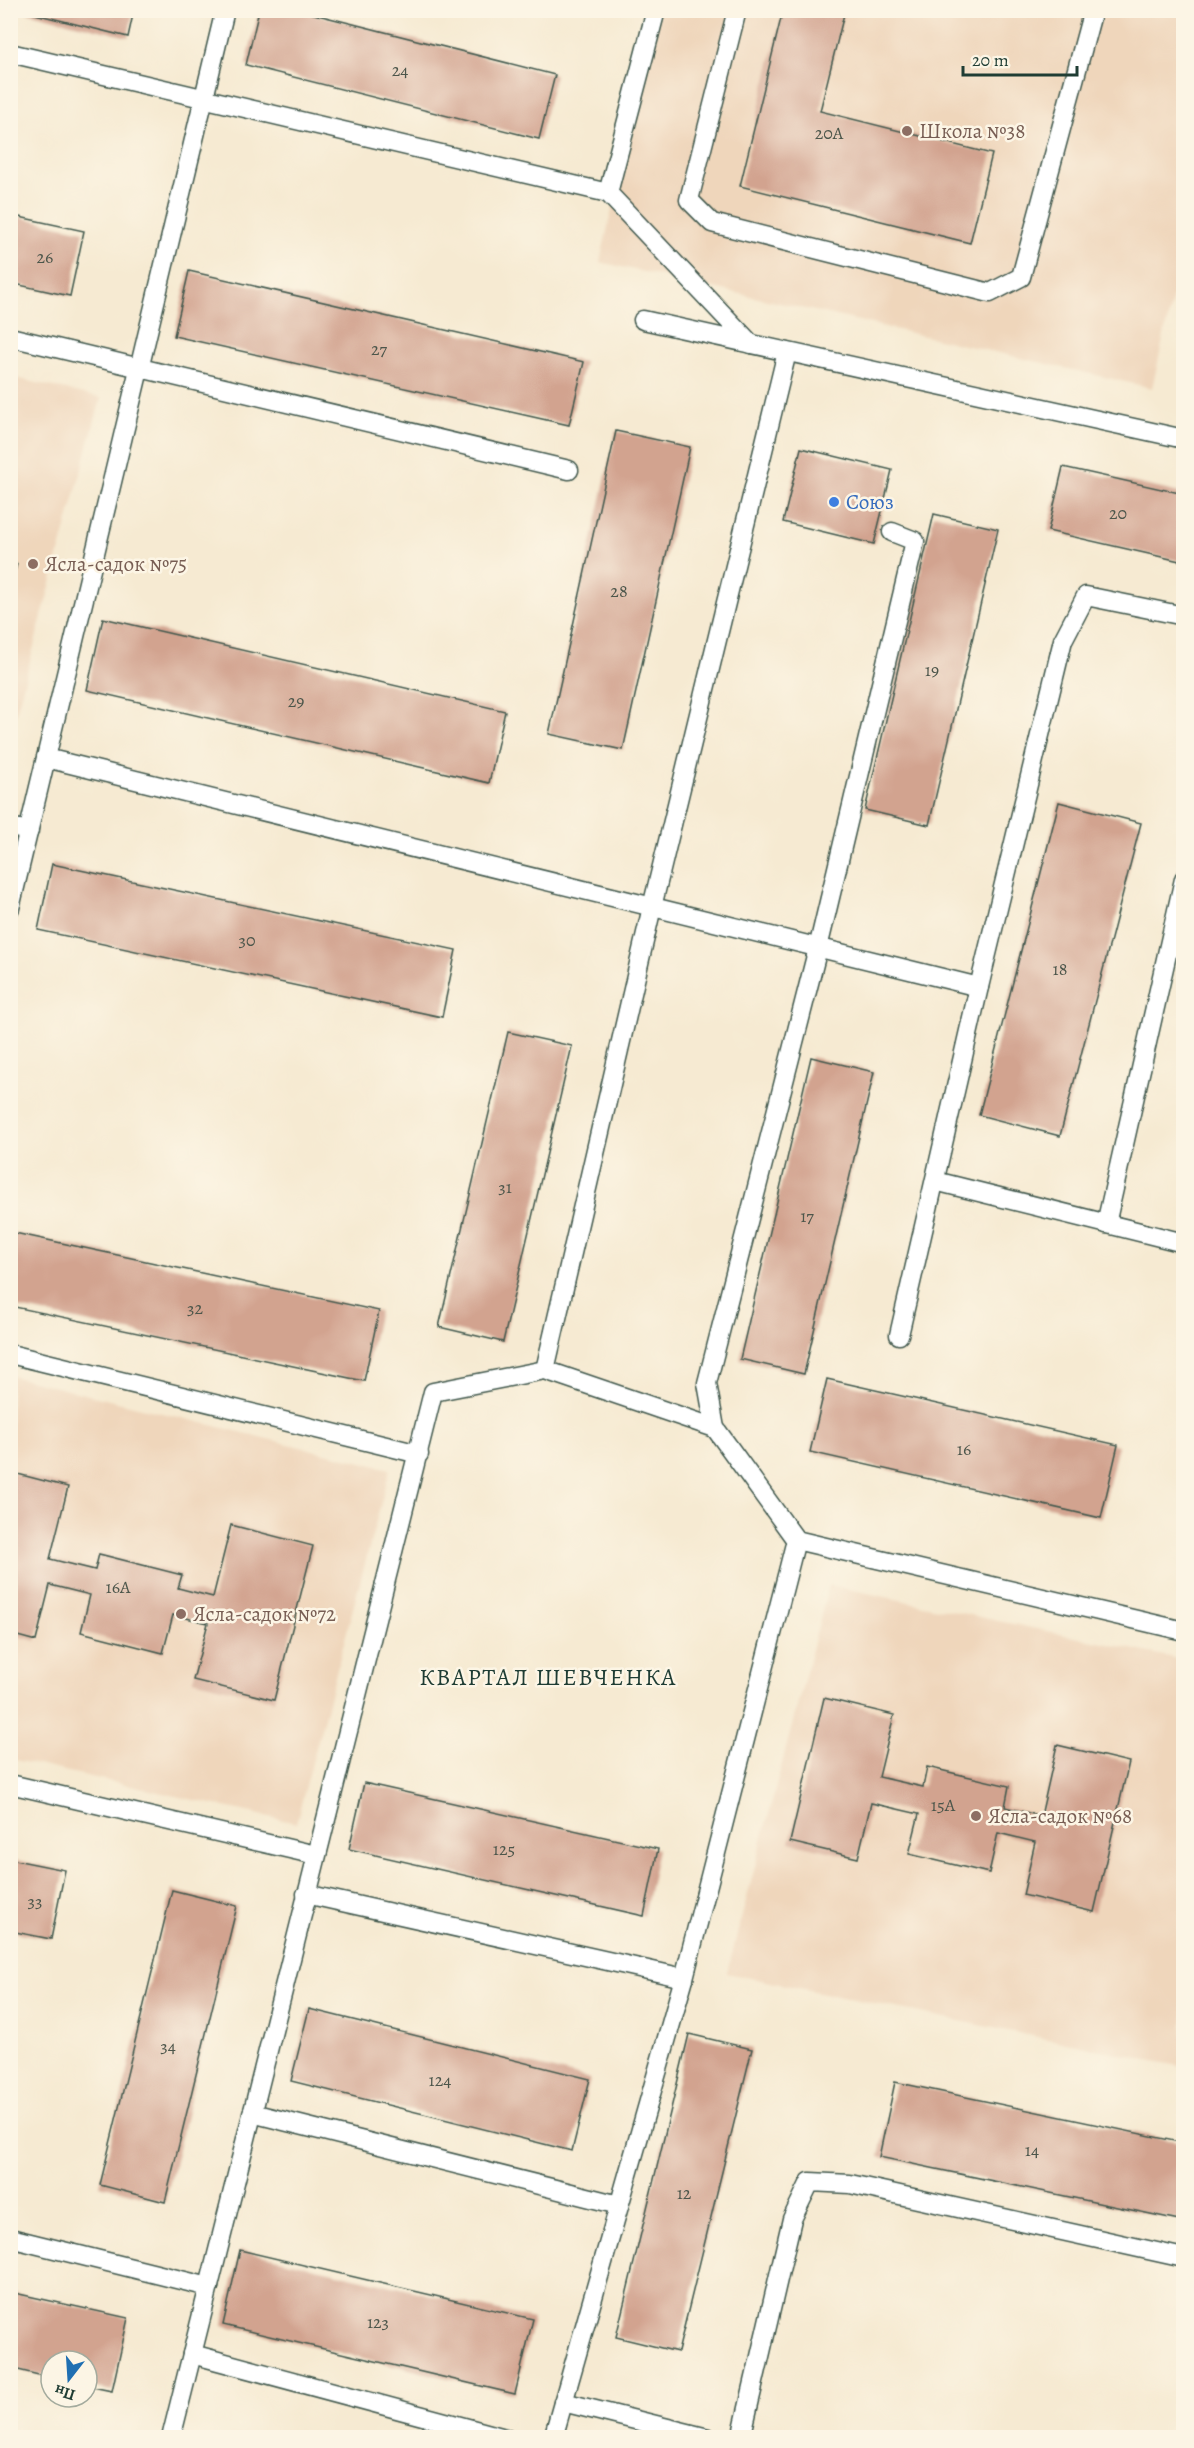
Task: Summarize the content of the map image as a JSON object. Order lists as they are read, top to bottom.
{
  "districts": ["КВАРТАЛ ШЕВЧЕНКА"],
  "places": [
    "Школа №38",
    "Союз",
    "Ясла-садок №75",
    "Ясла-садок №72",
    "Ясла-садок №68"
  ],
  "house_numbers": [
    "24",
    "20А",
    "26",
    "27",
    "20",
    "28",
    "19",
    "29",
    "30",
    "18",
    "31",
    "17",
    "32",
    "16",
    "16А",
    "15А",
    "125",
    "33",
    "34",
    "124",
    "14",
    "12",
    "123"
  ],
  "scale_bar": "20 m",
  "north": "bottom"
}
